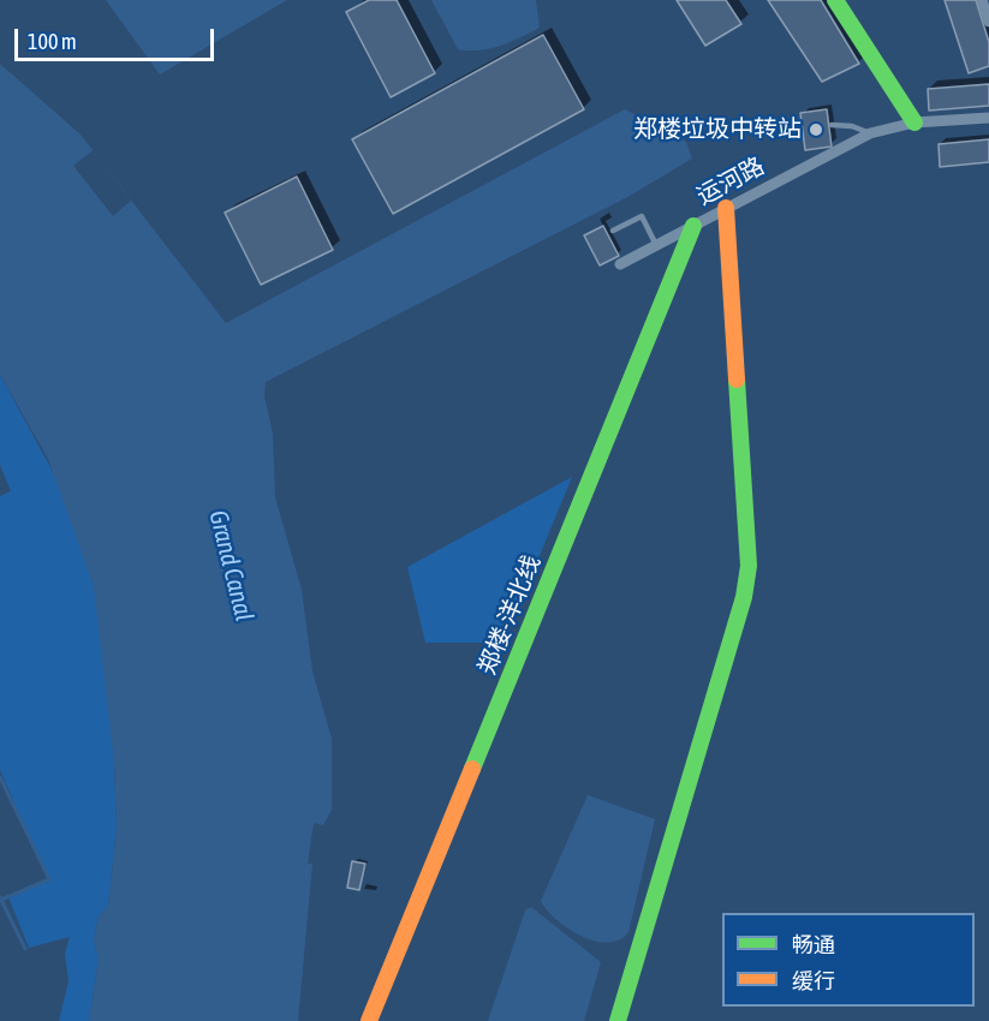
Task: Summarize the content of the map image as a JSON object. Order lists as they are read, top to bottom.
{
  "streets": {
    "street": ["运河路", "郑楼-洋北线"]
  },
  "crossings": [
    ["运河路", "郑楼-洋北线"]
  ],
  "water": ["Grand Canal"],
  "places": ["郑楼垃圾中转站"],
  "legend": ["畅通", "缓行"],
  "scale_bar": "100 m"
}
